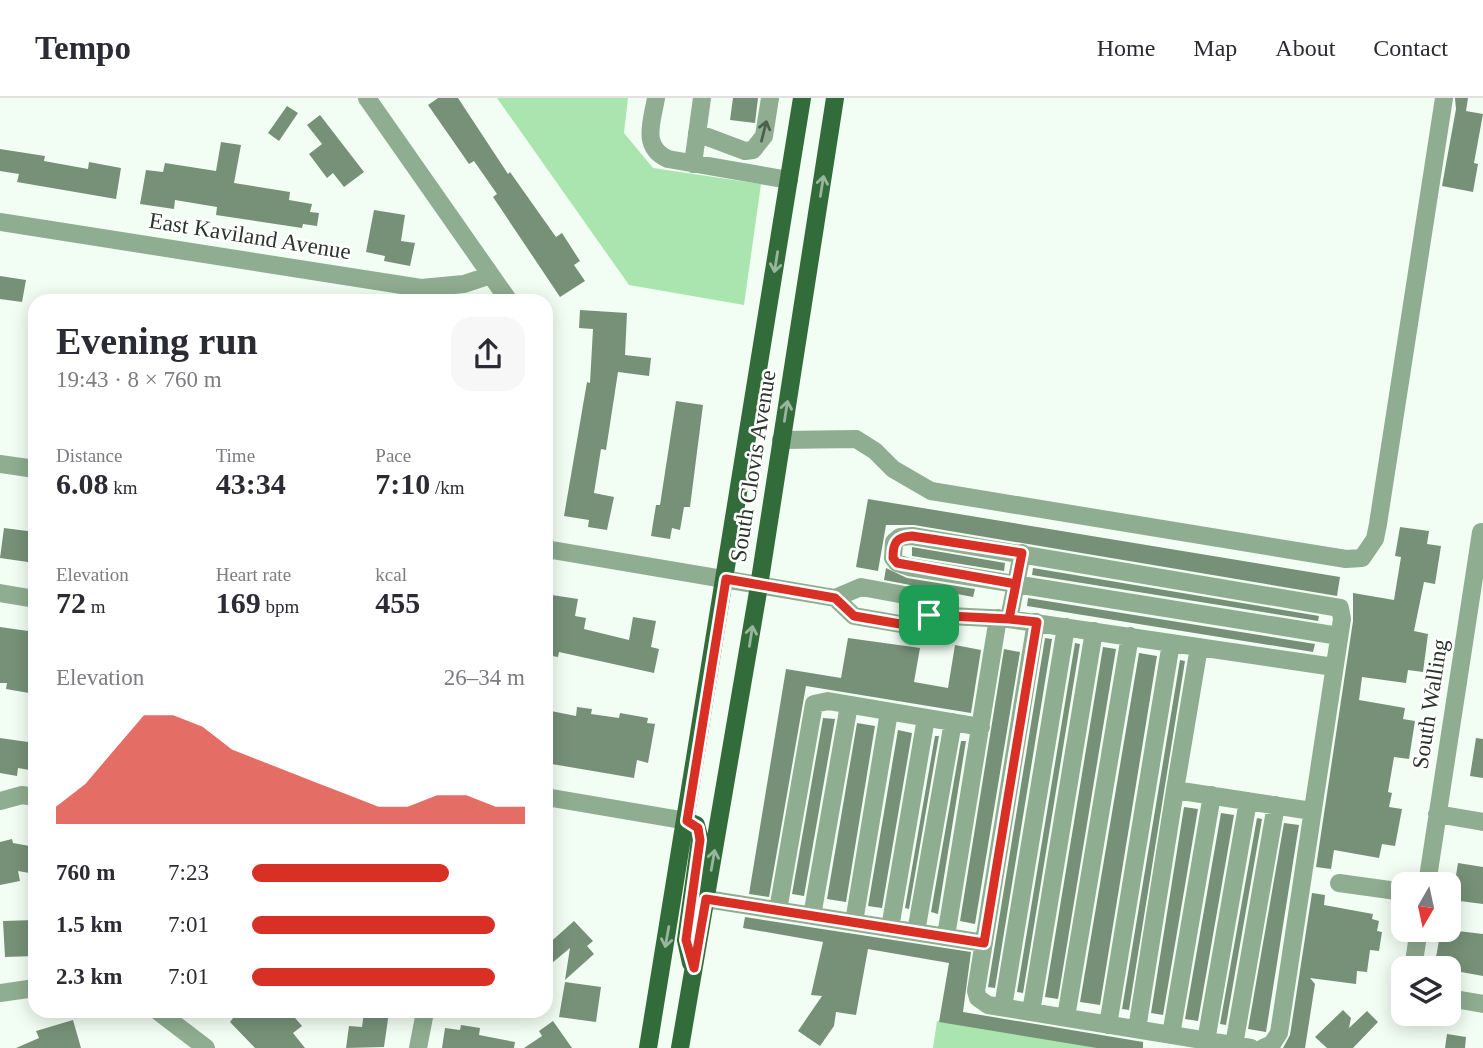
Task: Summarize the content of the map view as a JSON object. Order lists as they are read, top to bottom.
{
  "streets": {
    "main road": ["South Clovis Avenue"],
    "street": ["East Kaviland Avenue", "South Walling"]
  },
  "north": "bottom",
  "page": {
    "header": "Tempo",
    "nav": [
      "Home",
      "Map",
      "About",
      "Contact"
    ],
    "heading": ["Evening run", "19:43 · 8 × 760 m"],
    "stats": [
      ["Distance", "6.08 km"],
      ["Time", "43:34"],
      ["Pace", "7:10 /km"],
      ["Elevation", "72 m"],
      ["Heart rate", "169 bpm"],
      ["kcal", "455"]
    ],
    "chart": ["Elevation", "26–34 m"],
    "list": [
      {
        "name": "760 m",
        "note": "7:23"
      },
      {
        "name": "1.5 km",
        "note": "7:01"
      },
      {
        "name": "2.3 km",
        "note": "7:01"
      }
    ]
  }
}
